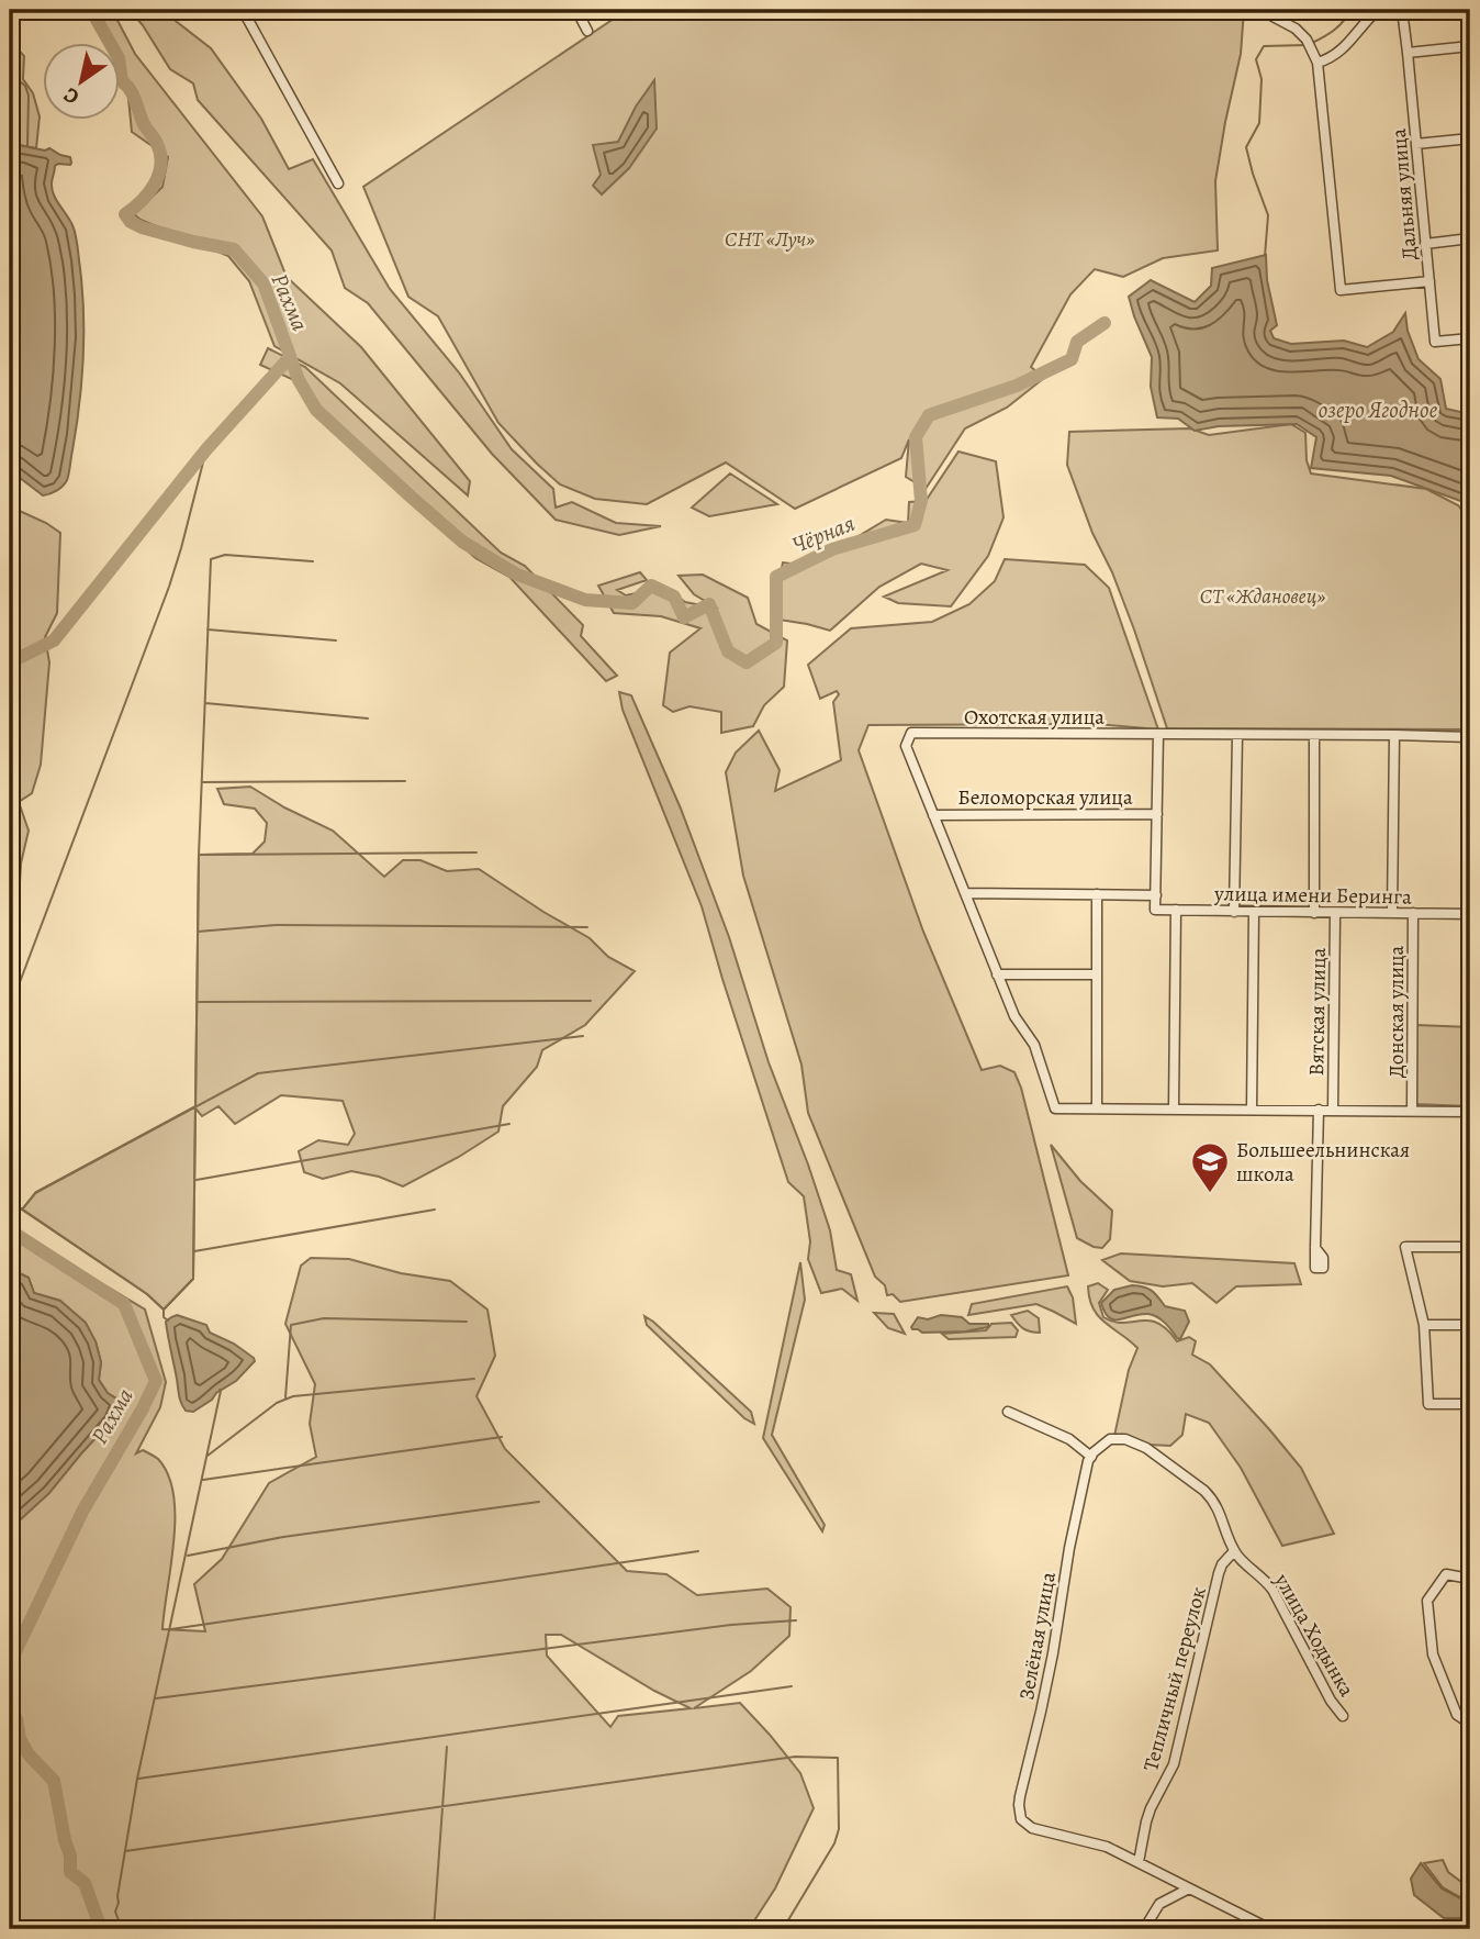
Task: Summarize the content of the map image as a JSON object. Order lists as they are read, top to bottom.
{
  "streets": {
    "street": [
      "Дальняя улица",
      "Охотская улица",
      "Беломорская улица",
      "улица имени Беринга",
      "Вятская улица",
      "Донская улица",
      "улица Ходынка",
      "Зелёная улица",
      "Тепличный переулок"
    ]
  },
  "crossings": [
    ["Охотская улица", "Беломорская улица"],
    ["улица имени Беринга", "Вятская улица"],
    ["улица имени Беринга", "Донская улица"],
    ["улица Ходынка", "Зелёная улица"],
    ["улица Ходынка", "Тепличный переулок"],
    ["Зелёная улица", "Тепличный переулок"]
  ],
  "water": ["Рахма", "озеро Ягодное", "Чёрная"],
  "parks": ["СНТ «Луч»", "СТ «Ждановец»"],
  "places": {
    "school or university": ["Большеельнинская школа"]
  },
  "north": "bottom left"
}
